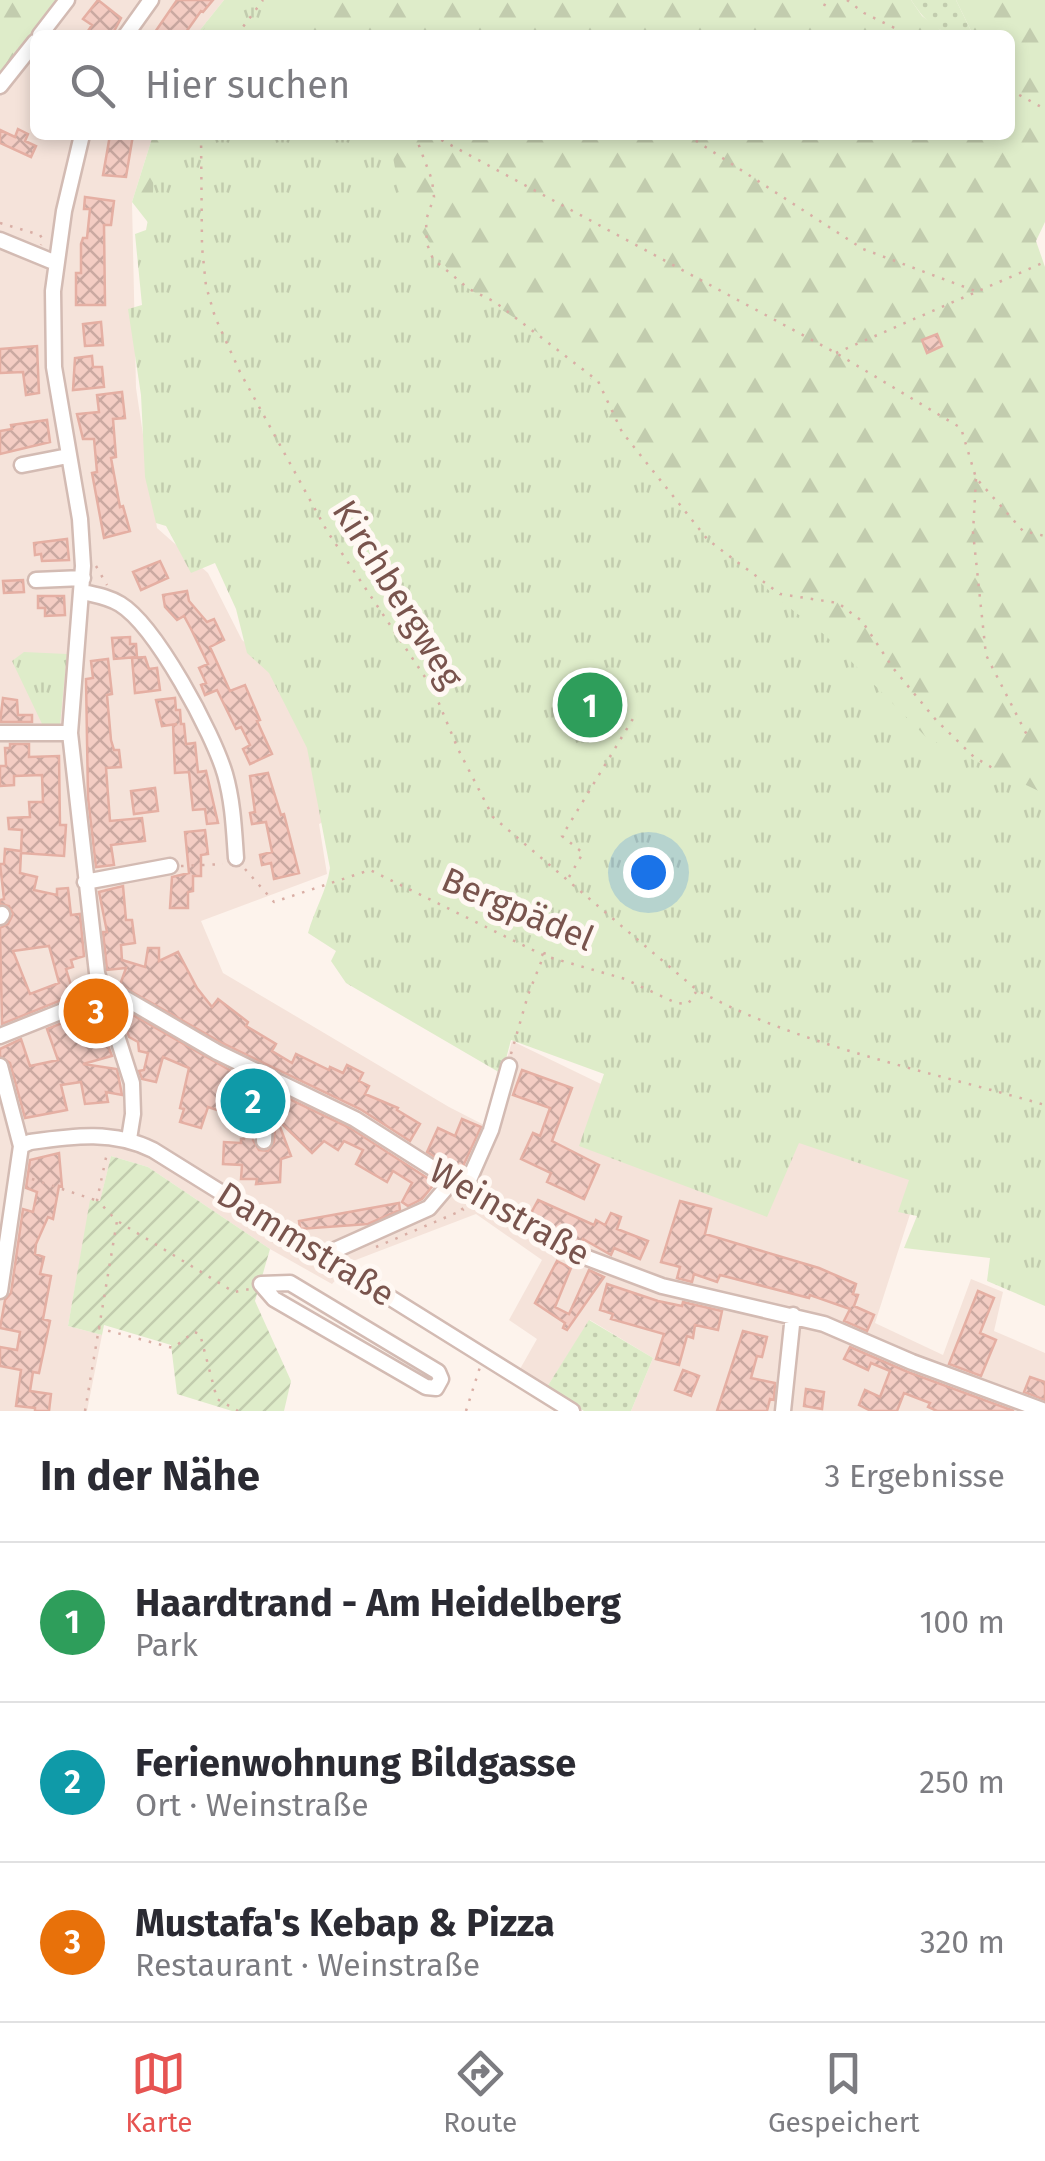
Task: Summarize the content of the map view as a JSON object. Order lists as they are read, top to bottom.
{
  "streets": {
    "street": ["Weinstraße", "Dammstraße"],
    "path": ["Kirchbergweg", "Bergpädel"]
  },
  "crossings": [
    ["Kirchbergweg", "Bergpädel"]
  ],
  "page": {
    "search": "Hier suchen",
    "pins": ["1", "3", "2"],
    "heading": ["In der Nähe", "3 Ergebnisse"],
    "list": [
      {
        "mark": "1",
        "name": "Haardtrand - Am Heidelberg",
        "note": "Park",
        "value": "100 m"
      },
      {
        "mark": "2",
        "name": "Ferienwohnung Bildgasse",
        "note": "Ort · Weinstraße",
        "value": "250 m"
      },
      {
        "mark": "3",
        "name": "Mustafa's Kebap & Pizza",
        "note": "Restaurant · Weinstraße",
        "value": "320 m"
      }
    ],
    "nav": ["Karte", "Route", "Gespeichert"]
  }
}
